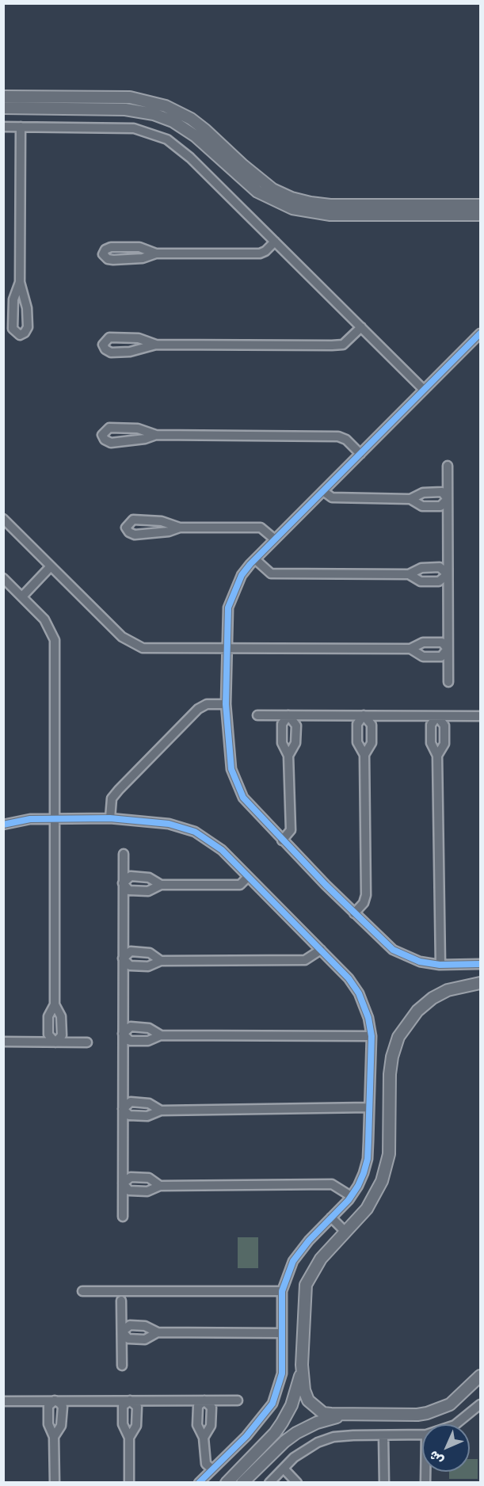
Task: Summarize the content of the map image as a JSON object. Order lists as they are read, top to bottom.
{
  "north": "bottom left"
}
